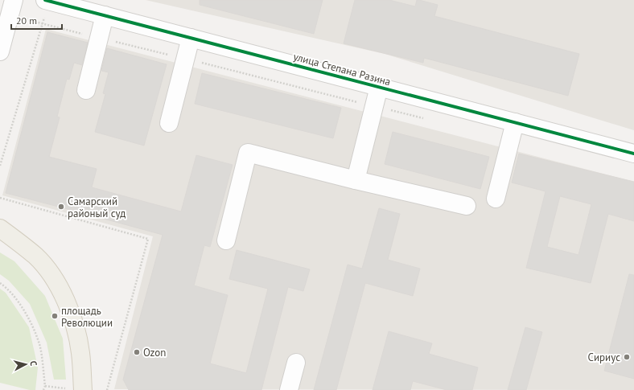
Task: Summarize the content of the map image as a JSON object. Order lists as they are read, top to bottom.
{
  "streets": {
    "street": ["улица Степана Разина"]
  },
  "places": [
    "Самарский районый суд",
    "площадь Революции",
    "Ozon",
    "Сириус"
  ],
  "scale_bar": "20 m",
  "north": "right"
}
